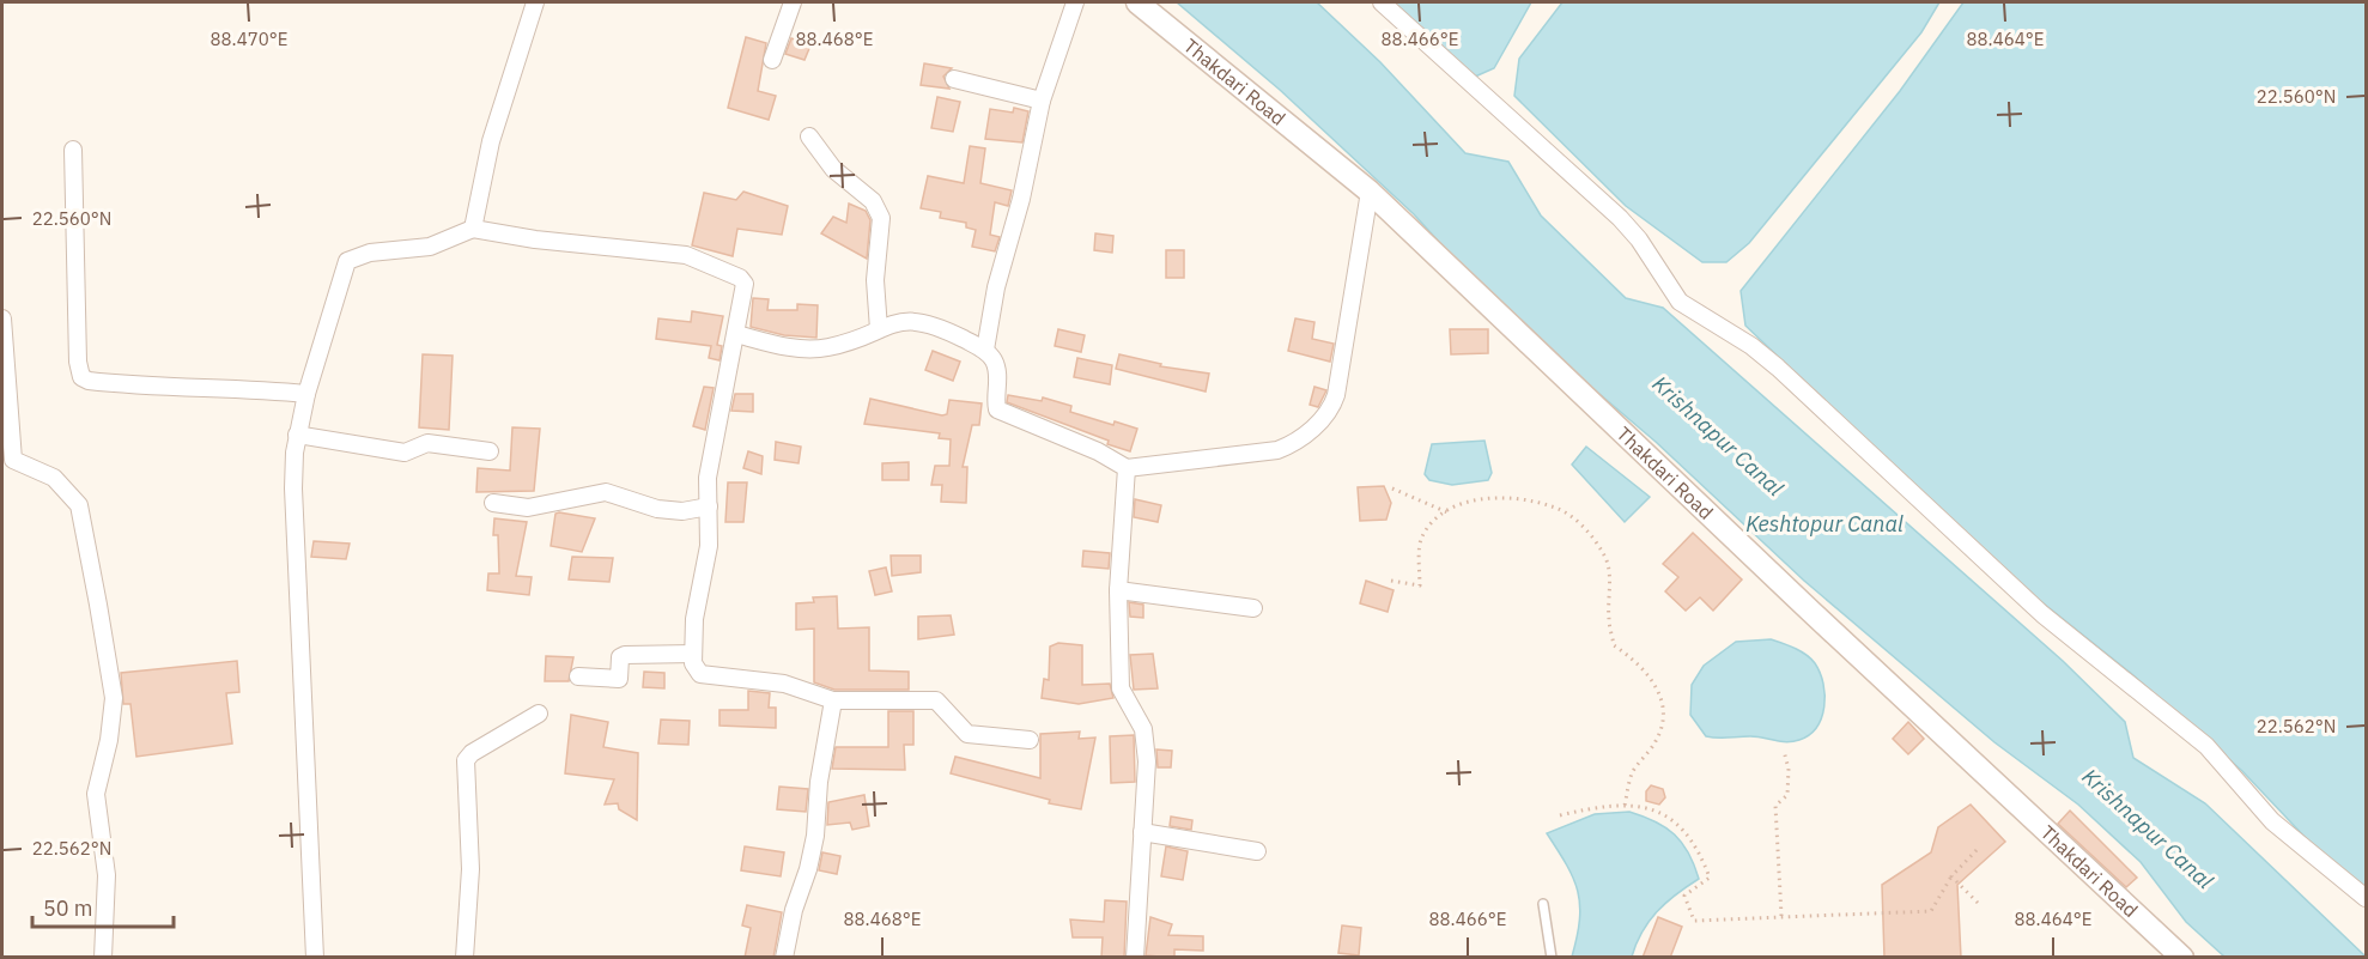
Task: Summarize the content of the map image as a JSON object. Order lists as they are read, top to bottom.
{
  "streets": {
    "street": ["Thakdari Road"]
  },
  "water": ["Krishnapur Canal", "Keshtopur Canal"],
  "scale_bar": "50 m",
  "coordinates": [
    "88.470°E",
    "88.468°E",
    "88.466°E",
    "88.464°E",
    "22.560°N",
    "22.562°N"
  ]
}
